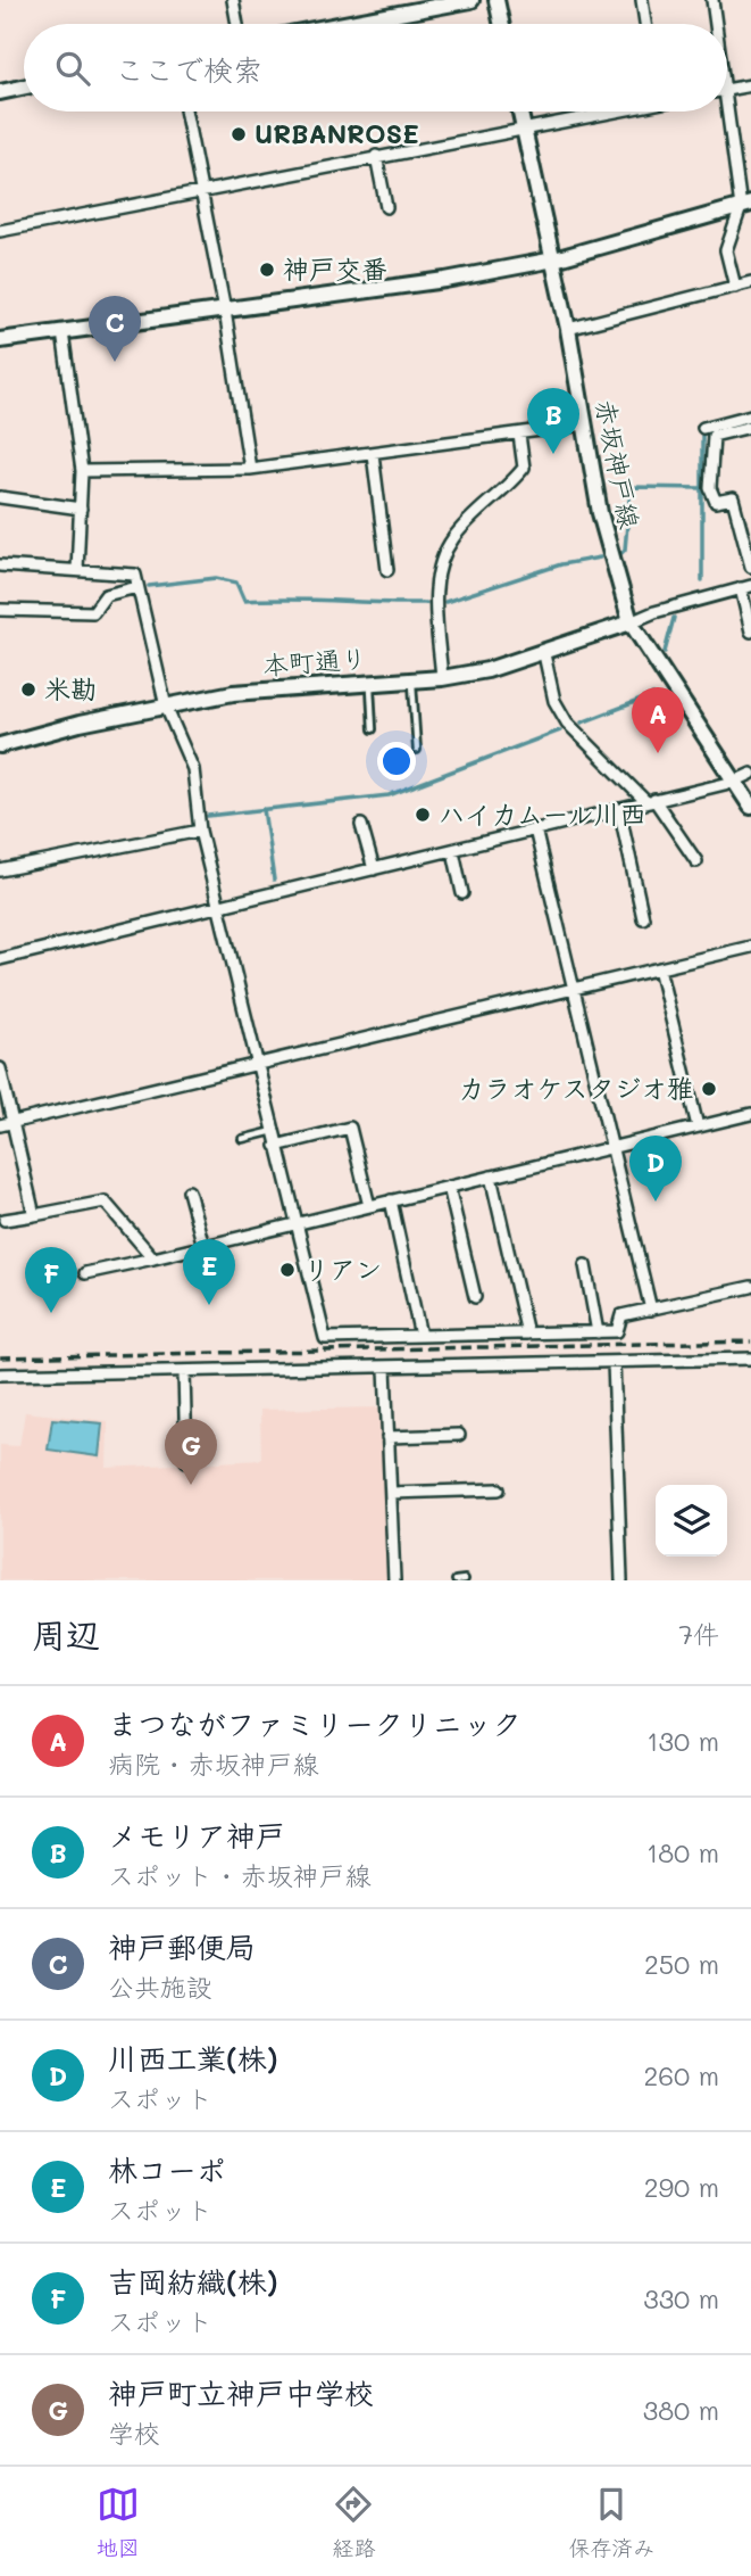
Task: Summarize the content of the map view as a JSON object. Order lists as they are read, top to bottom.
{
  "streets": {
    "street": ["赤坂神戸線", "本町通り"]
  },
  "crossings": [
    ["赤坂神戸線", "本町通り"]
  ],
  "places": [
    "URBANROSE",
    "神戸交番",
    "米勘",
    "ハイカムール川西",
    "カラオケスタジオ雅",
    "リアン"
  ],
  "page": {
    "search": "ここで検索",
    "pins": [
      "C",
      "B",
      "A",
      "D",
      "E",
      "F",
      "G"
    ],
    "heading": ["周辺", "7件"],
    "list": [
      {
        "mark": "A",
        "name": "まつながファミリークリニック",
        "note": "病院 · 赤坂神戸線",
        "value": "130 m"
      },
      {
        "mark": "B",
        "name": "メモリア神戸",
        "note": "スポット · 赤坂神戸線",
        "value": "180 m"
      },
      {
        "mark": "C",
        "name": "神戸郵便局",
        "note": "公共施設",
        "value": "250 m"
      },
      {
        "mark": "D",
        "name": "川西工業(株)",
        "note": "スポット",
        "value": "260 m"
      },
      {
        "mark": "E",
        "name": "林コーポ",
        "note": "スポット",
        "value": "290 m"
      },
      {
        "mark": "F",
        "name": "吉岡紡織(株)",
        "note": "スポット",
        "value": "330 m"
      },
      {
        "mark": "G",
        "name": "神戸町立神戸中学校",
        "note": "学校",
        "value": "380 m"
      }
    ],
    "nav": ["地図", "経路", "保存済み"]
  }
}
